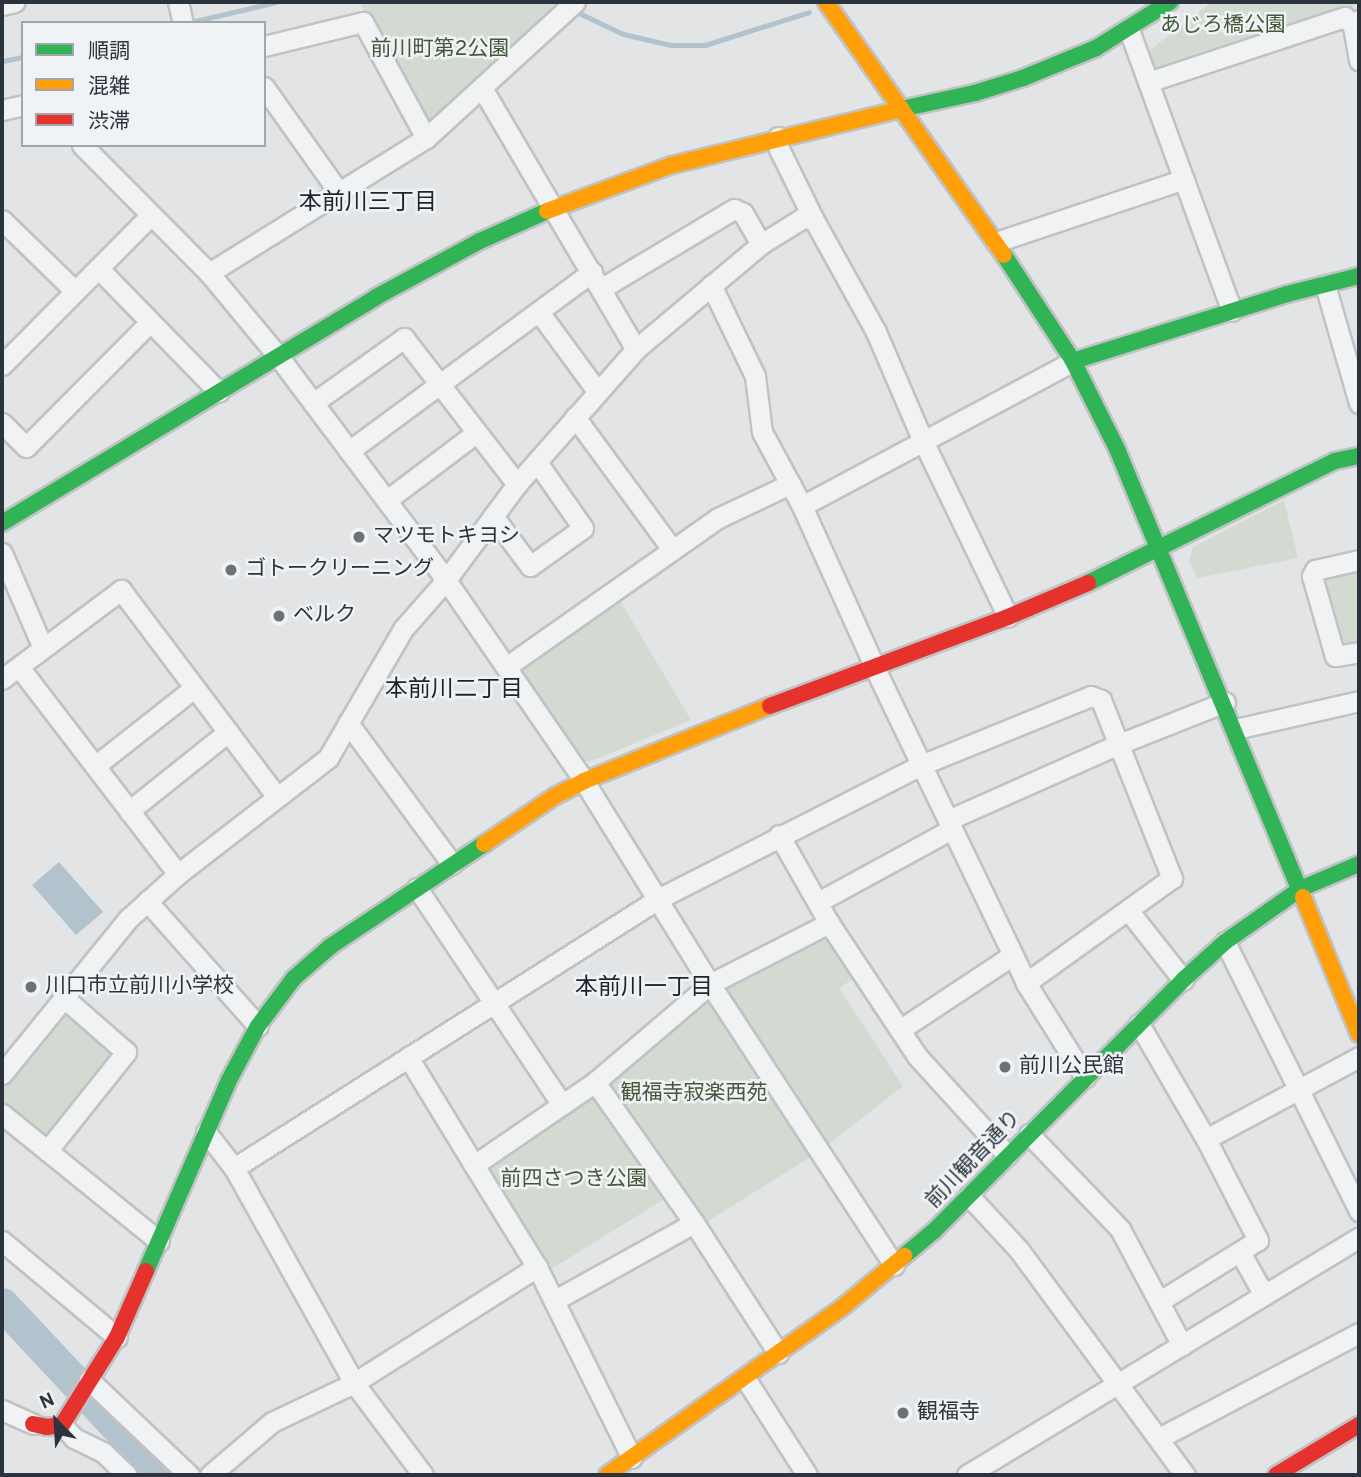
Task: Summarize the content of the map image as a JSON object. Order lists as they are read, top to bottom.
{
  "streets": {
    "street": ["前川観音通り"]
  },
  "districts": ["本前川三丁目", "本前川二丁目", "本前川一丁目"],
  "parks": [
    "あじろ橋公園",
    "前川町第2公園",
    "観福寺寂楽西苑",
    "前四さつき公園"
  ],
  "places": [
    "マツモトキヨシ",
    "ゴトークリーニング",
    "ベルク",
    "川口市立前川小学校",
    "前川公民館",
    "観福寺"
  ],
  "legend": ["順調", "混雑", "渋滞"],
  "north": "top left"
}
